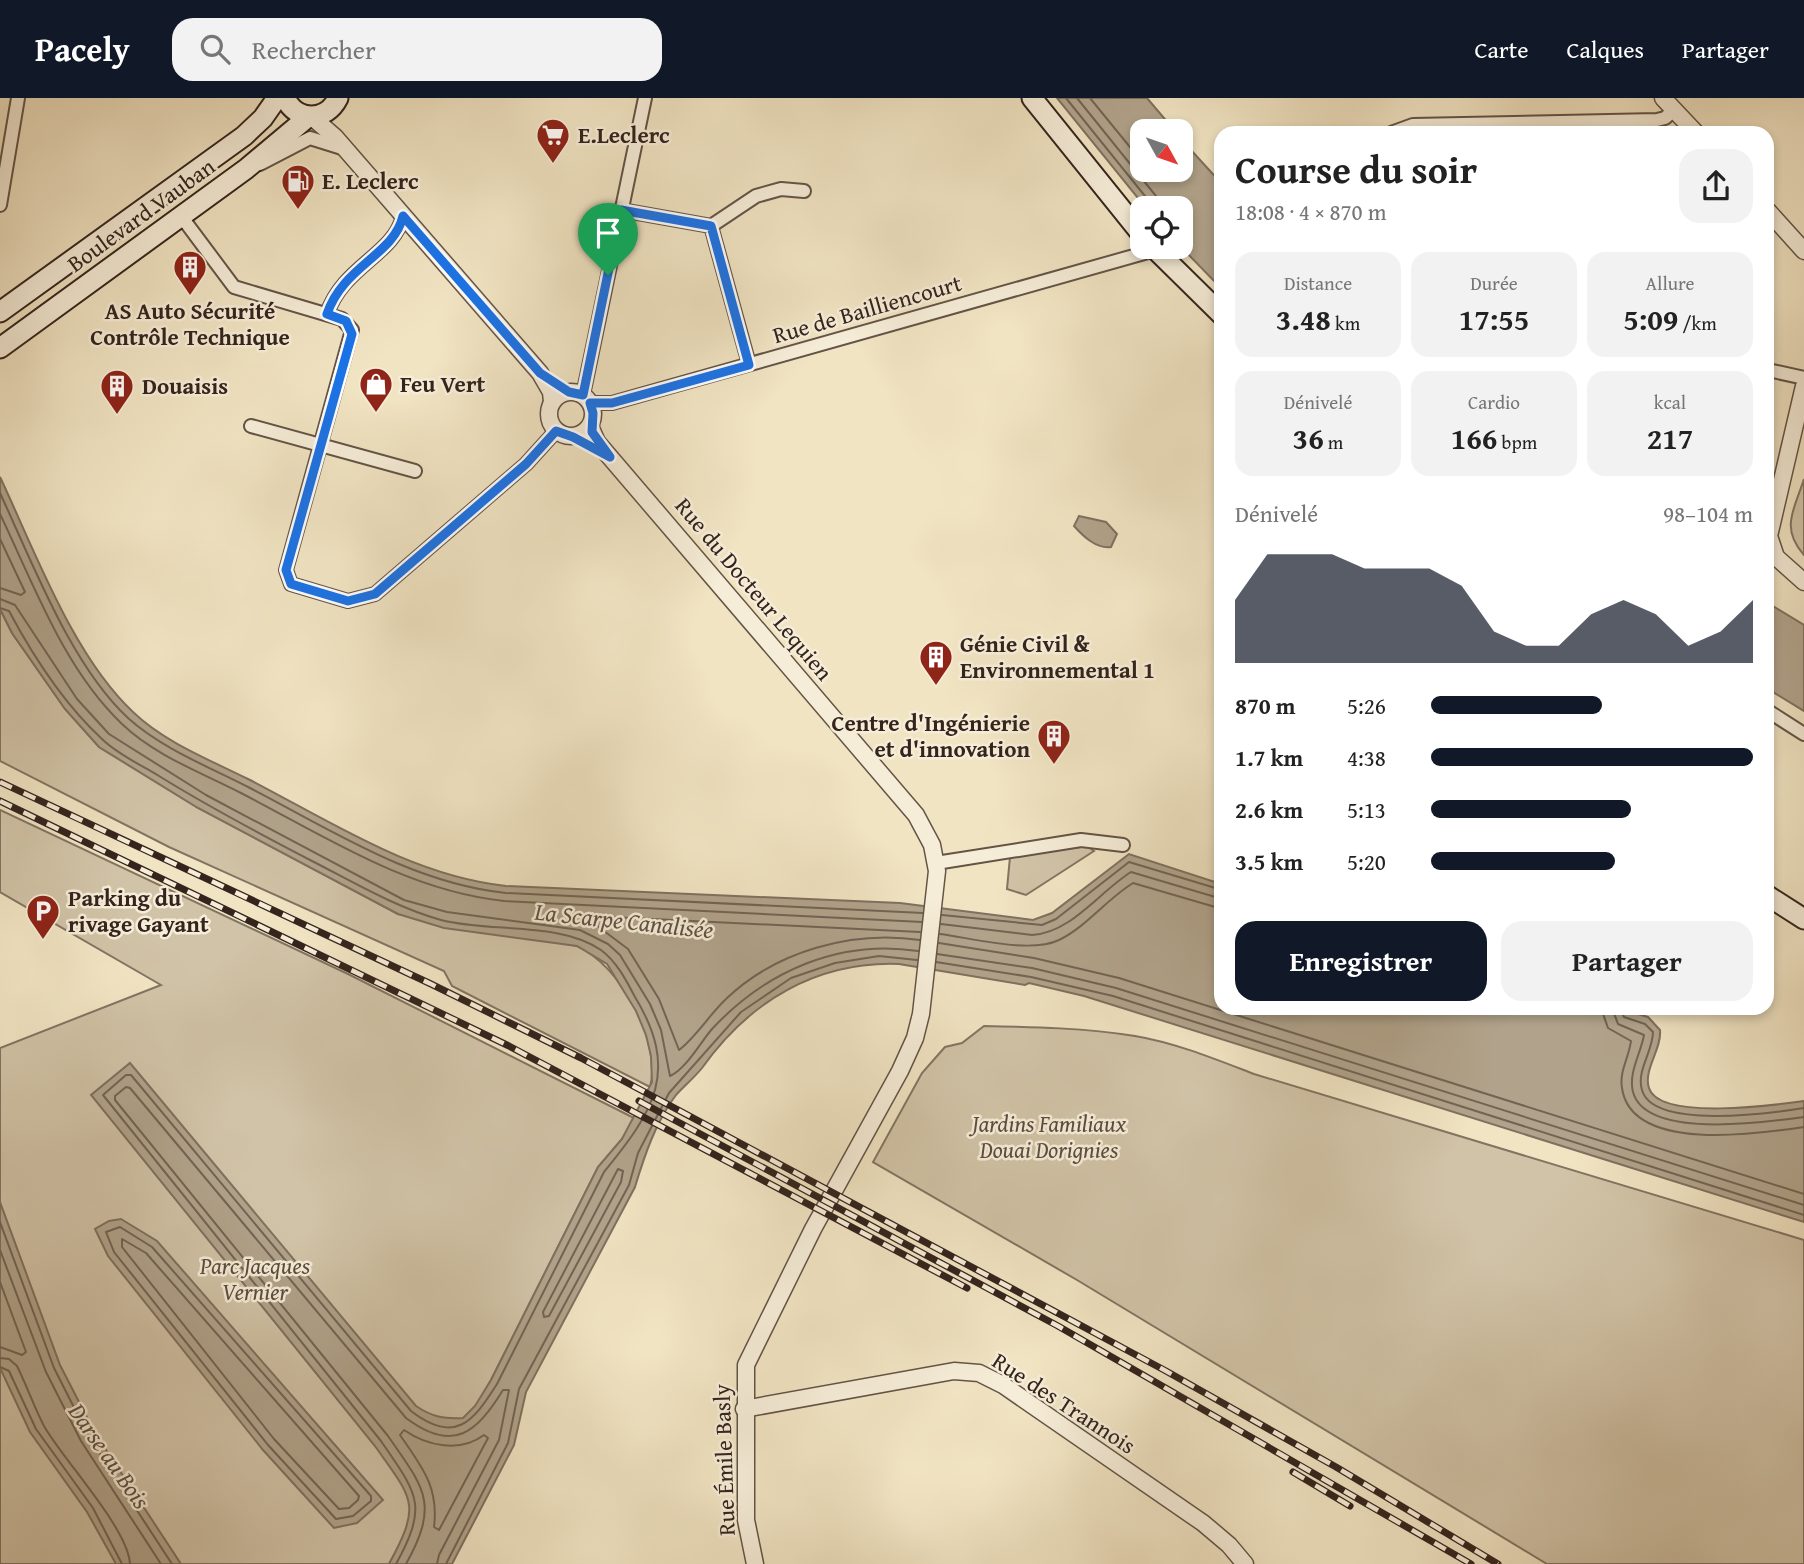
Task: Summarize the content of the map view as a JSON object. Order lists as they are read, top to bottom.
{
  "streets": {
    "main road": ["Boulevard Vauban"],
    "street": [
      "Rue de Bailliencourt",
      "Rue du Docteur Lequien",
      "Rue des Trannois",
      "Rue Émile Basly"
    ]
  },
  "crossings": [
    ["Rue de Bailliencourt", "Rue du Docteur Lequien"],
    ["Rue du Docteur Lequien", "Rue Émile Basly"],
    ["Rue des Trannois", "Rue Émile Basly"]
  ],
  "water": ["La Scarpe Canalisée", "Darse au Bois"],
  "parks": ["Jardins Familiaux Douai Dorignies", "Parc Jacques Vernier"],
  "places": {
    "supermarket": ["E.Leclerc"],
    "fuel station": ["E. Leclerc"],
    "building": [
      "AS Auto Sécurité Contrôle Technique",
      "Douaisis",
      "Génie Civil & Environnemental 1",
      "Centre d'Ingénierie et d'innovation"
    ],
    "shop": ["Feu Vert"],
    "parking": ["Parking du rivage Gayant"]
  },
  "north": "bottom right",
  "page": {
    "header": "Pacely",
    "search": "Rechercher",
    "nav": ["Carte", "Calques", "Partager"],
    "heading": ["Course du soir", "18:08 · 4 × 870 m"],
    "stats": [
      ["Distance", "3.48 km"],
      ["Durée", "17:55"],
      ["Allure", "5:09 /km"],
      ["Dénivelé", "36 m"],
      ["Cardio", "166 bpm"],
      ["kcal", "217"]
    ],
    "chart": ["Dénivelé", "98–104 m"],
    "list": [
      {
        "name": "870 m",
        "note": "5:26"
      },
      {
        "name": "1.7 km",
        "note": "4:38"
      },
      {
        "name": "2.6 km",
        "note": "5:13"
      },
      {
        "name": "3.5 km",
        "note": "5:20"
      }
    ],
    "buttons": ["Enregistrer", "Partager"]
  }
}
